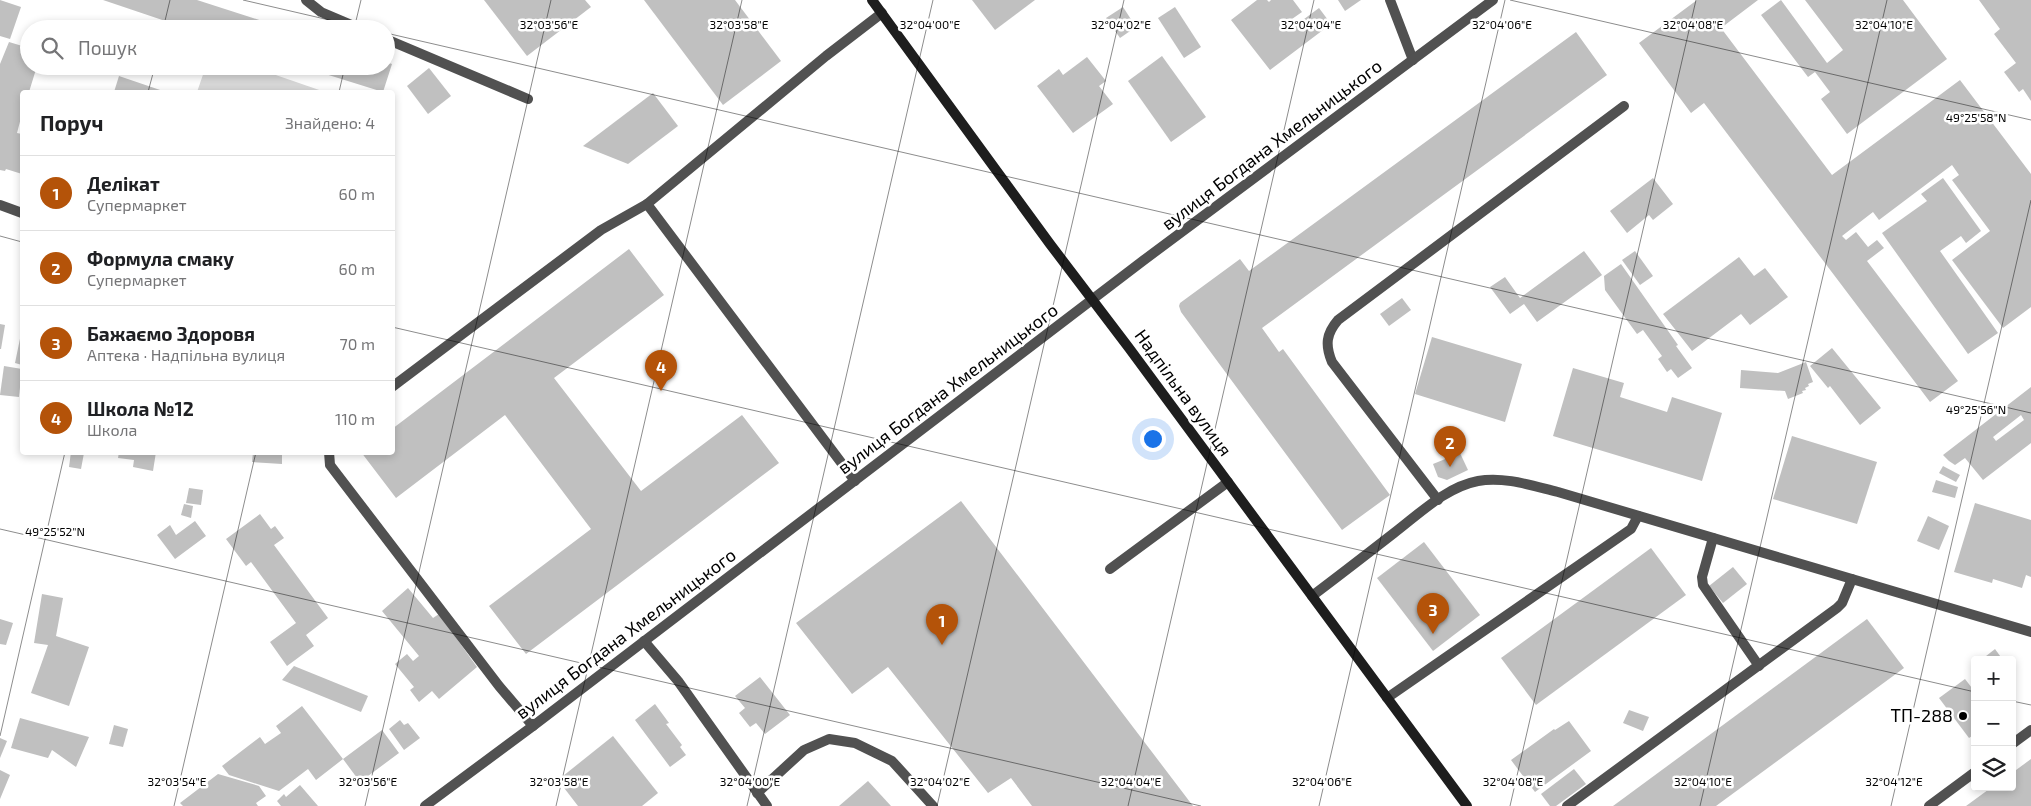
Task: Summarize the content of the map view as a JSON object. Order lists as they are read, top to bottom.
{
  "streets": {
    "main road": ["Надпільна вулиця"],
    "street": ["вулиця Богдана Хмельницького"]
  },
  "crossings": [
    ["вулиця Богдана Хмельницького", "Надпільна вулиця"]
  ],
  "places": ["ТП-288"],
  "page": {
    "search": "Пошук",
    "heading": ["Поруч", "Знайдено: 4"],
    "list": [
      {
        "mark": "1",
        "name": "Делікат",
        "note": "Супермаркет",
        "value": "60 m"
      },
      {
        "mark": "2",
        "name": "Формула смаку",
        "note": "Супермаркет",
        "value": "60 m"
      },
      {
        "mark": "3",
        "name": "Бажаємо Здоровя",
        "note": "Аптека · Надпільна вулиця",
        "value": "70 m"
      },
      {
        "mark": "4",
        "name": "Школа №12",
        "note": "Школа",
        "value": "110 m"
      }
    ],
    "pins": [
      "4",
      "2",
      "3",
      "1"
    ],
    "map_buttons": ["+", "−"]
  },
  "coordinates": [
    "32°03'58\"E",
    "32°04'00\"E",
    "32°04'04\"E",
    "32°04'06\"E",
    "32°04'08\"E",
    "32°04'10\"E",
    "32°03'56\"E",
    "32°04'02\"E",
    "49°25'58\"N",
    "49°25'56\"N",
    "49°25'52\"N",
    "32°03'54\"E",
    "32°04'12\"E"
  ]
}
